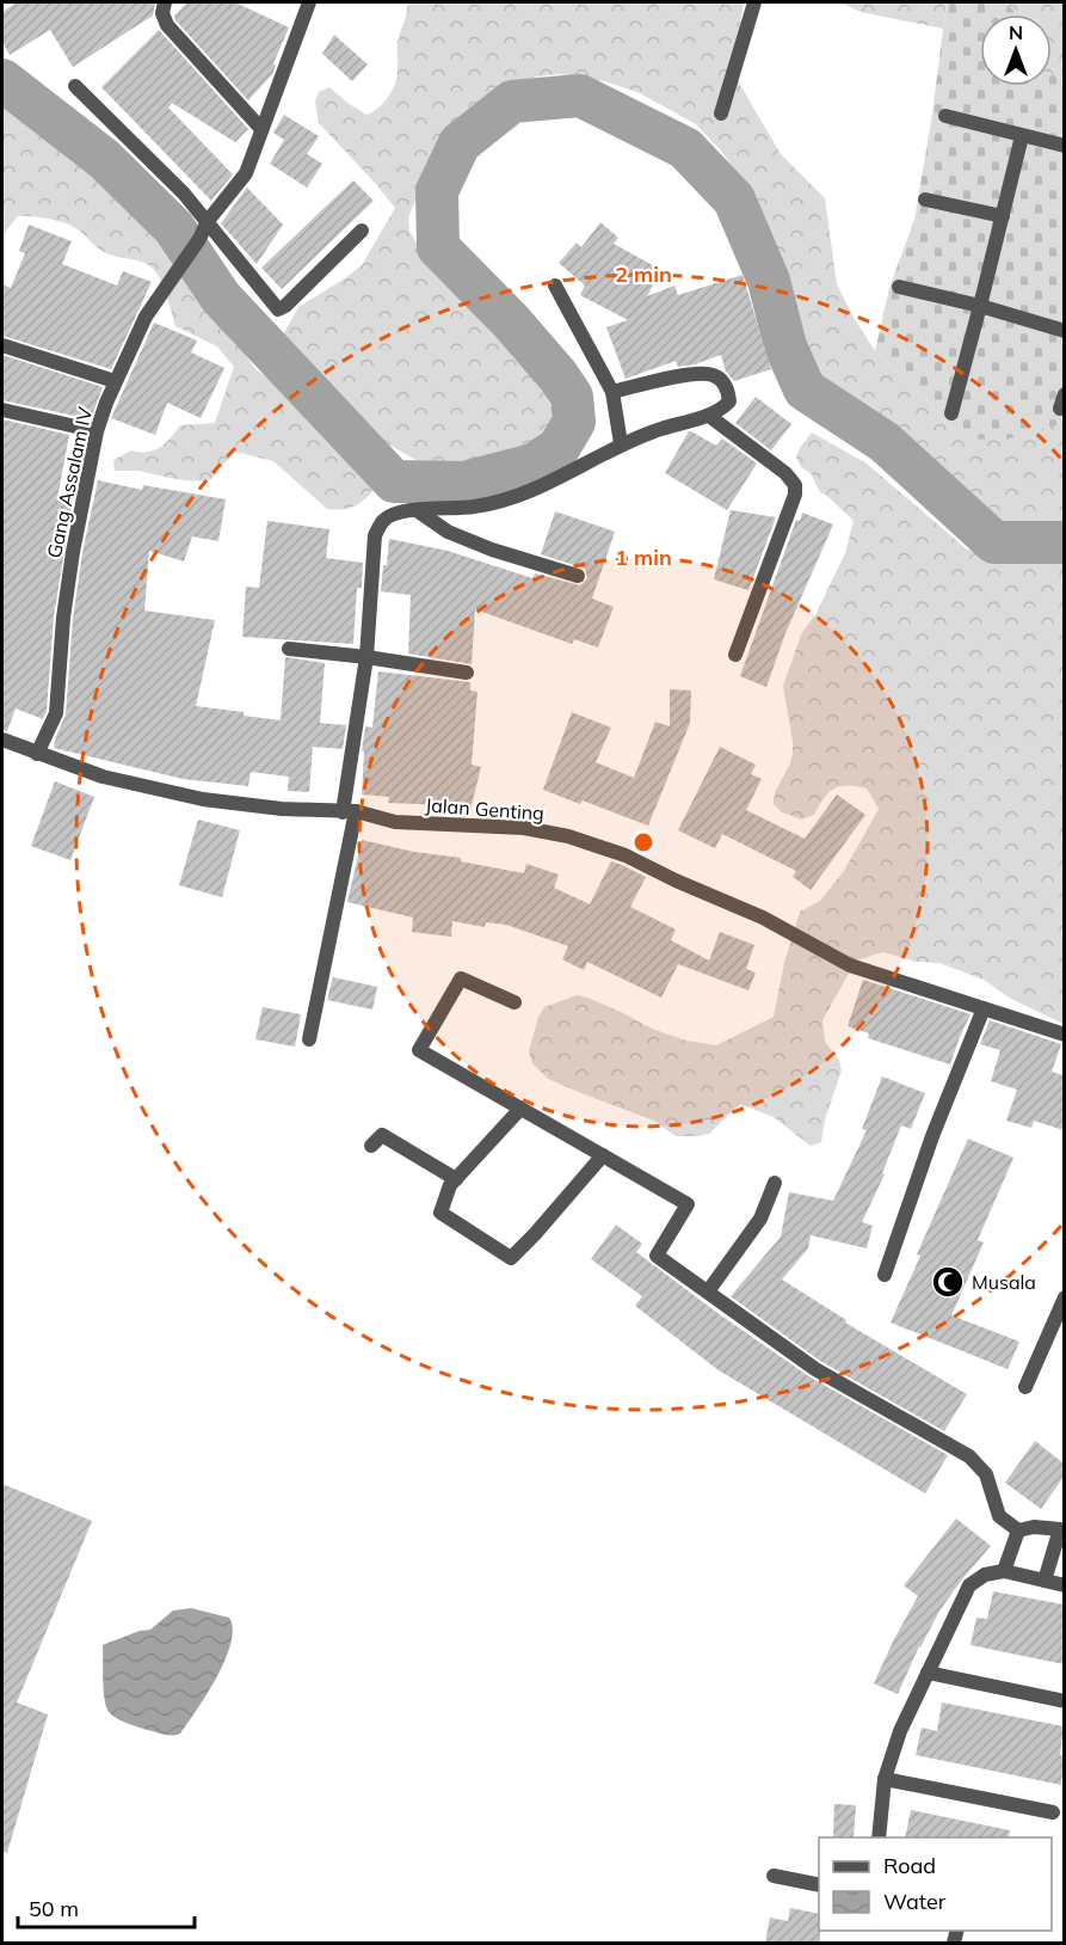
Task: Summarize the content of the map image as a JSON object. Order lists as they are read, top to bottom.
{
  "streets": {
    "street": ["Gang Assalam IV", "Jalan Genting"]
  },
  "crossings": [
    ["Gang Assalam IV", "Jalan Genting"]
  ],
  "places": {
    "mosque": ["Musala"]
  },
  "legend": ["Road", "Water"],
  "scale_bar": "50 m",
  "north": "top",
  "rings": ["2 min", "1 min"]
}
